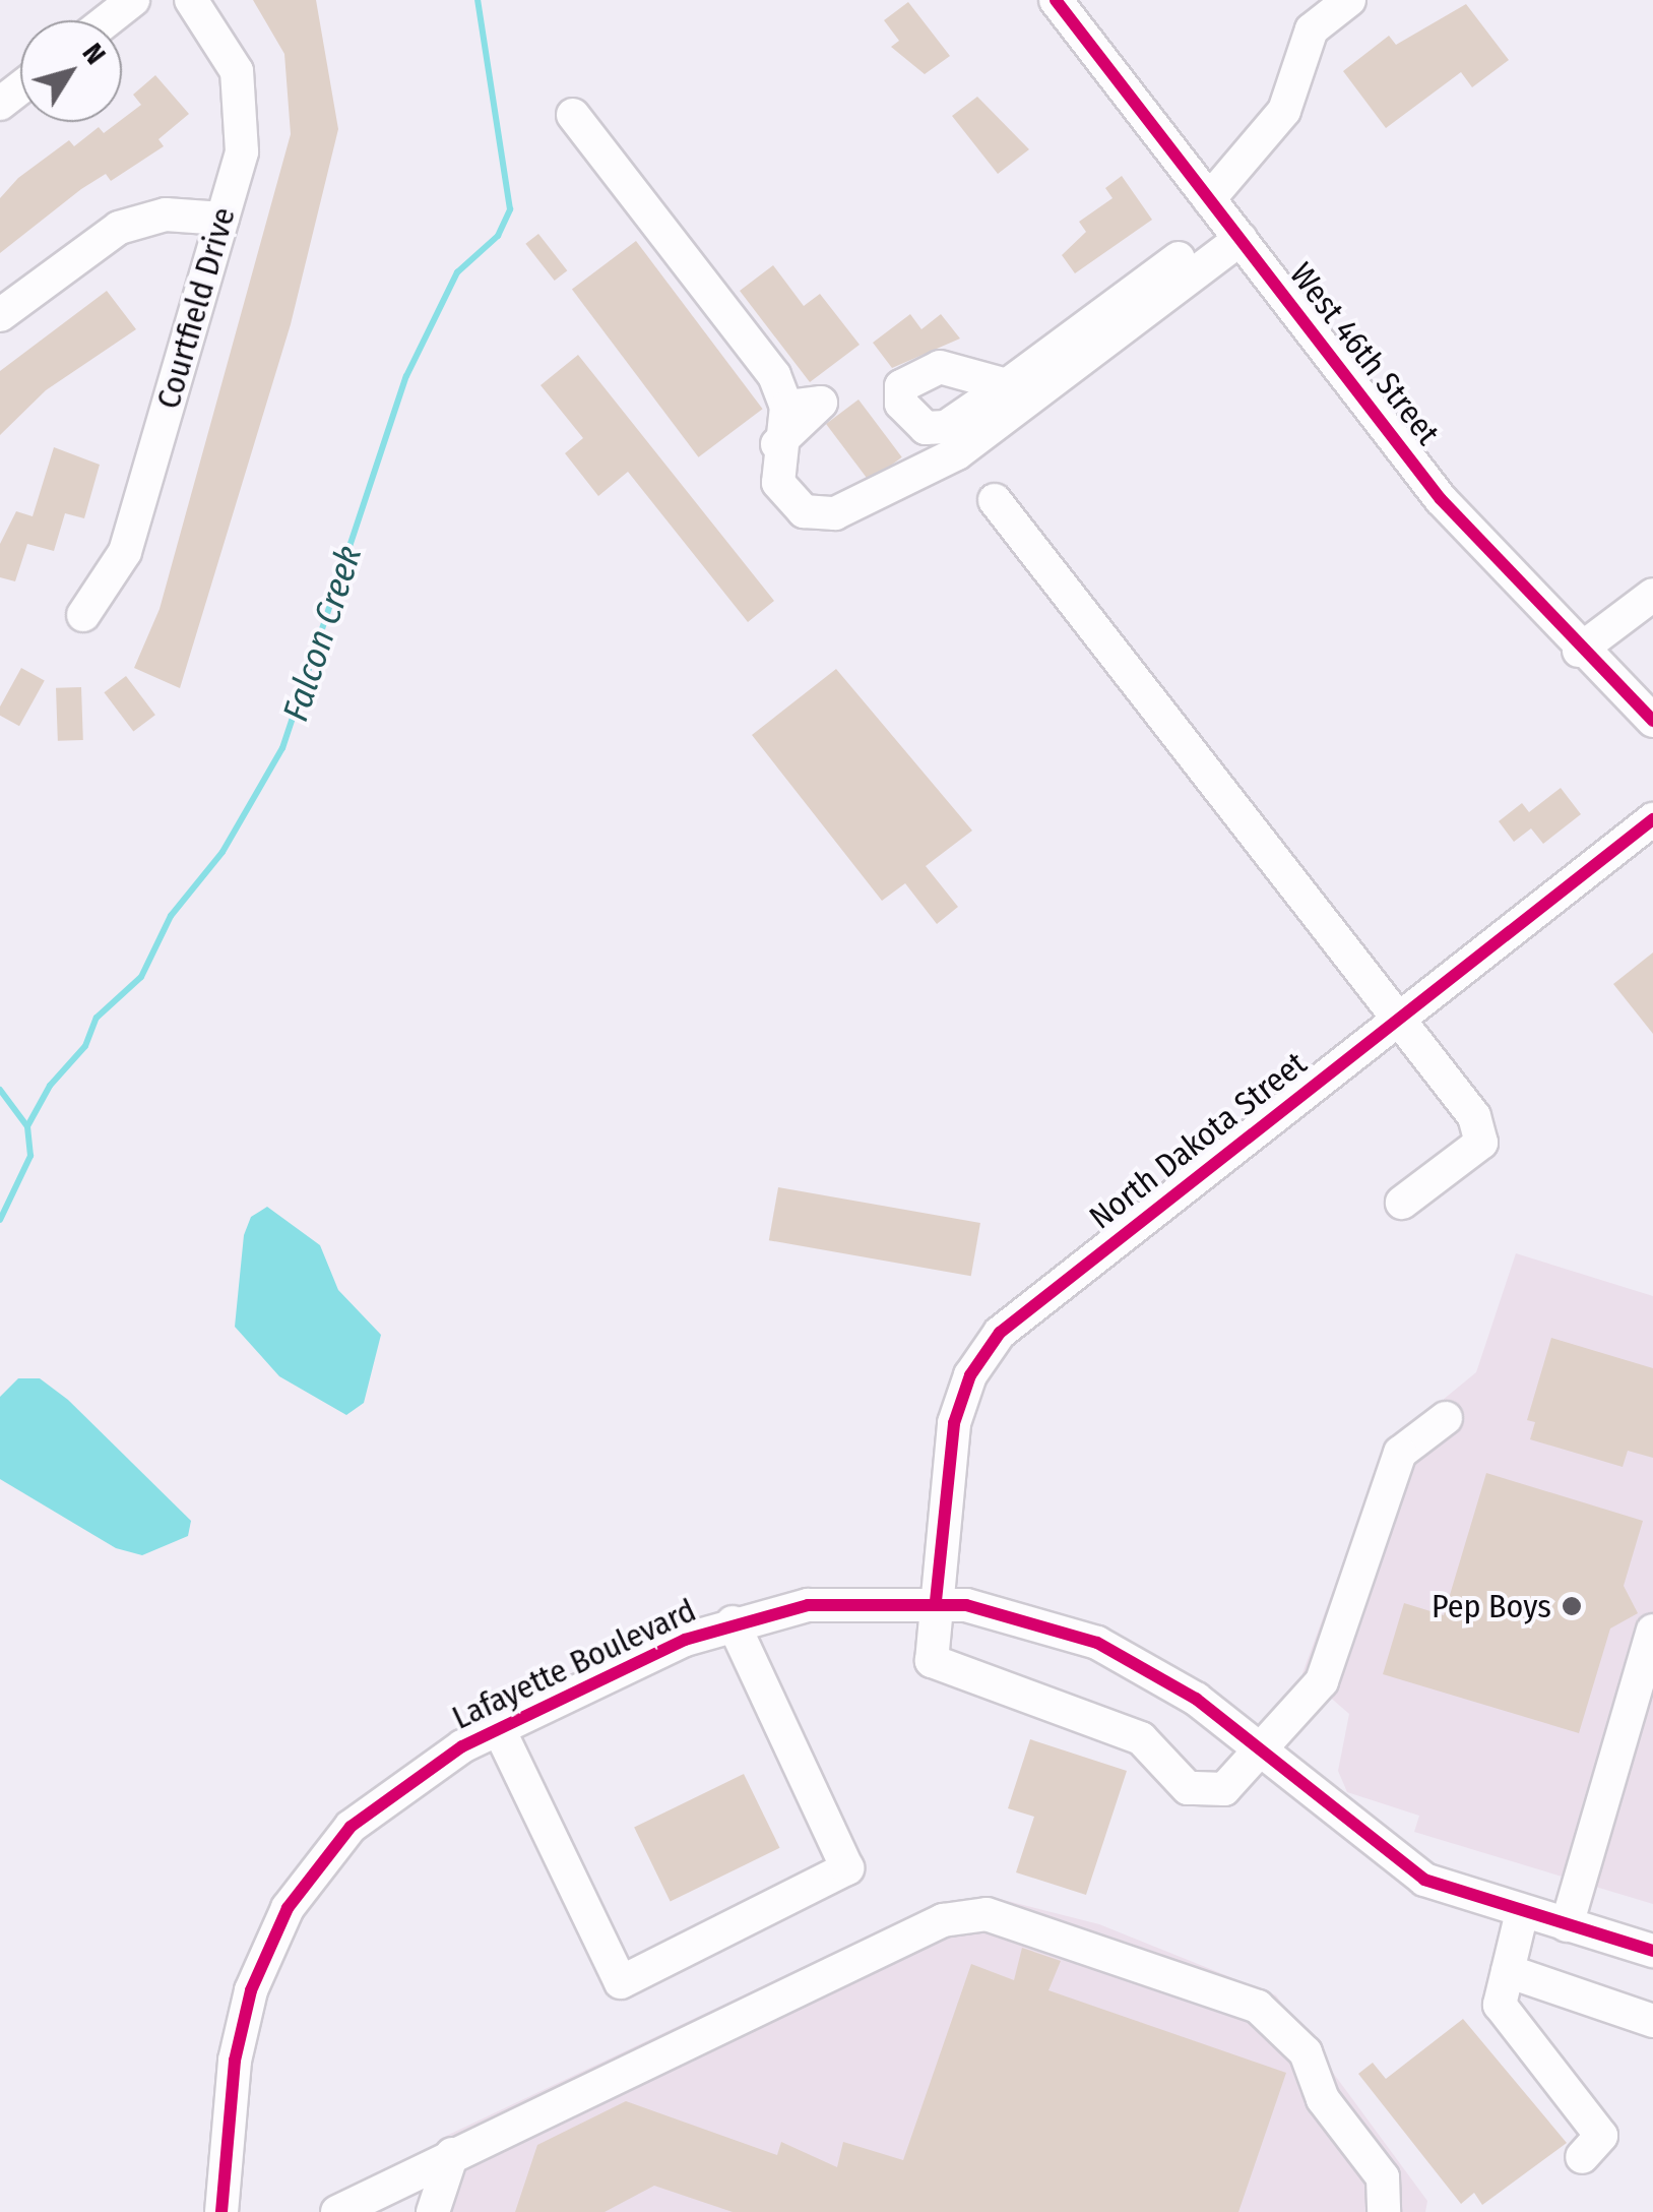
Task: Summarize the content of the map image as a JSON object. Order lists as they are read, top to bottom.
{
  "streets": {
    "street": [
      "Courtfield Drive",
      "West 46th Street",
      "North Dakota Street",
      "Lafayette Boulevard"
    ]
  },
  "crossings": [
    ["North Dakota Street", "Lafayette Boulevard"]
  ],
  "water": ["Falcon Creek"],
  "places": ["Pep Boys"],
  "north": "top right"
}
